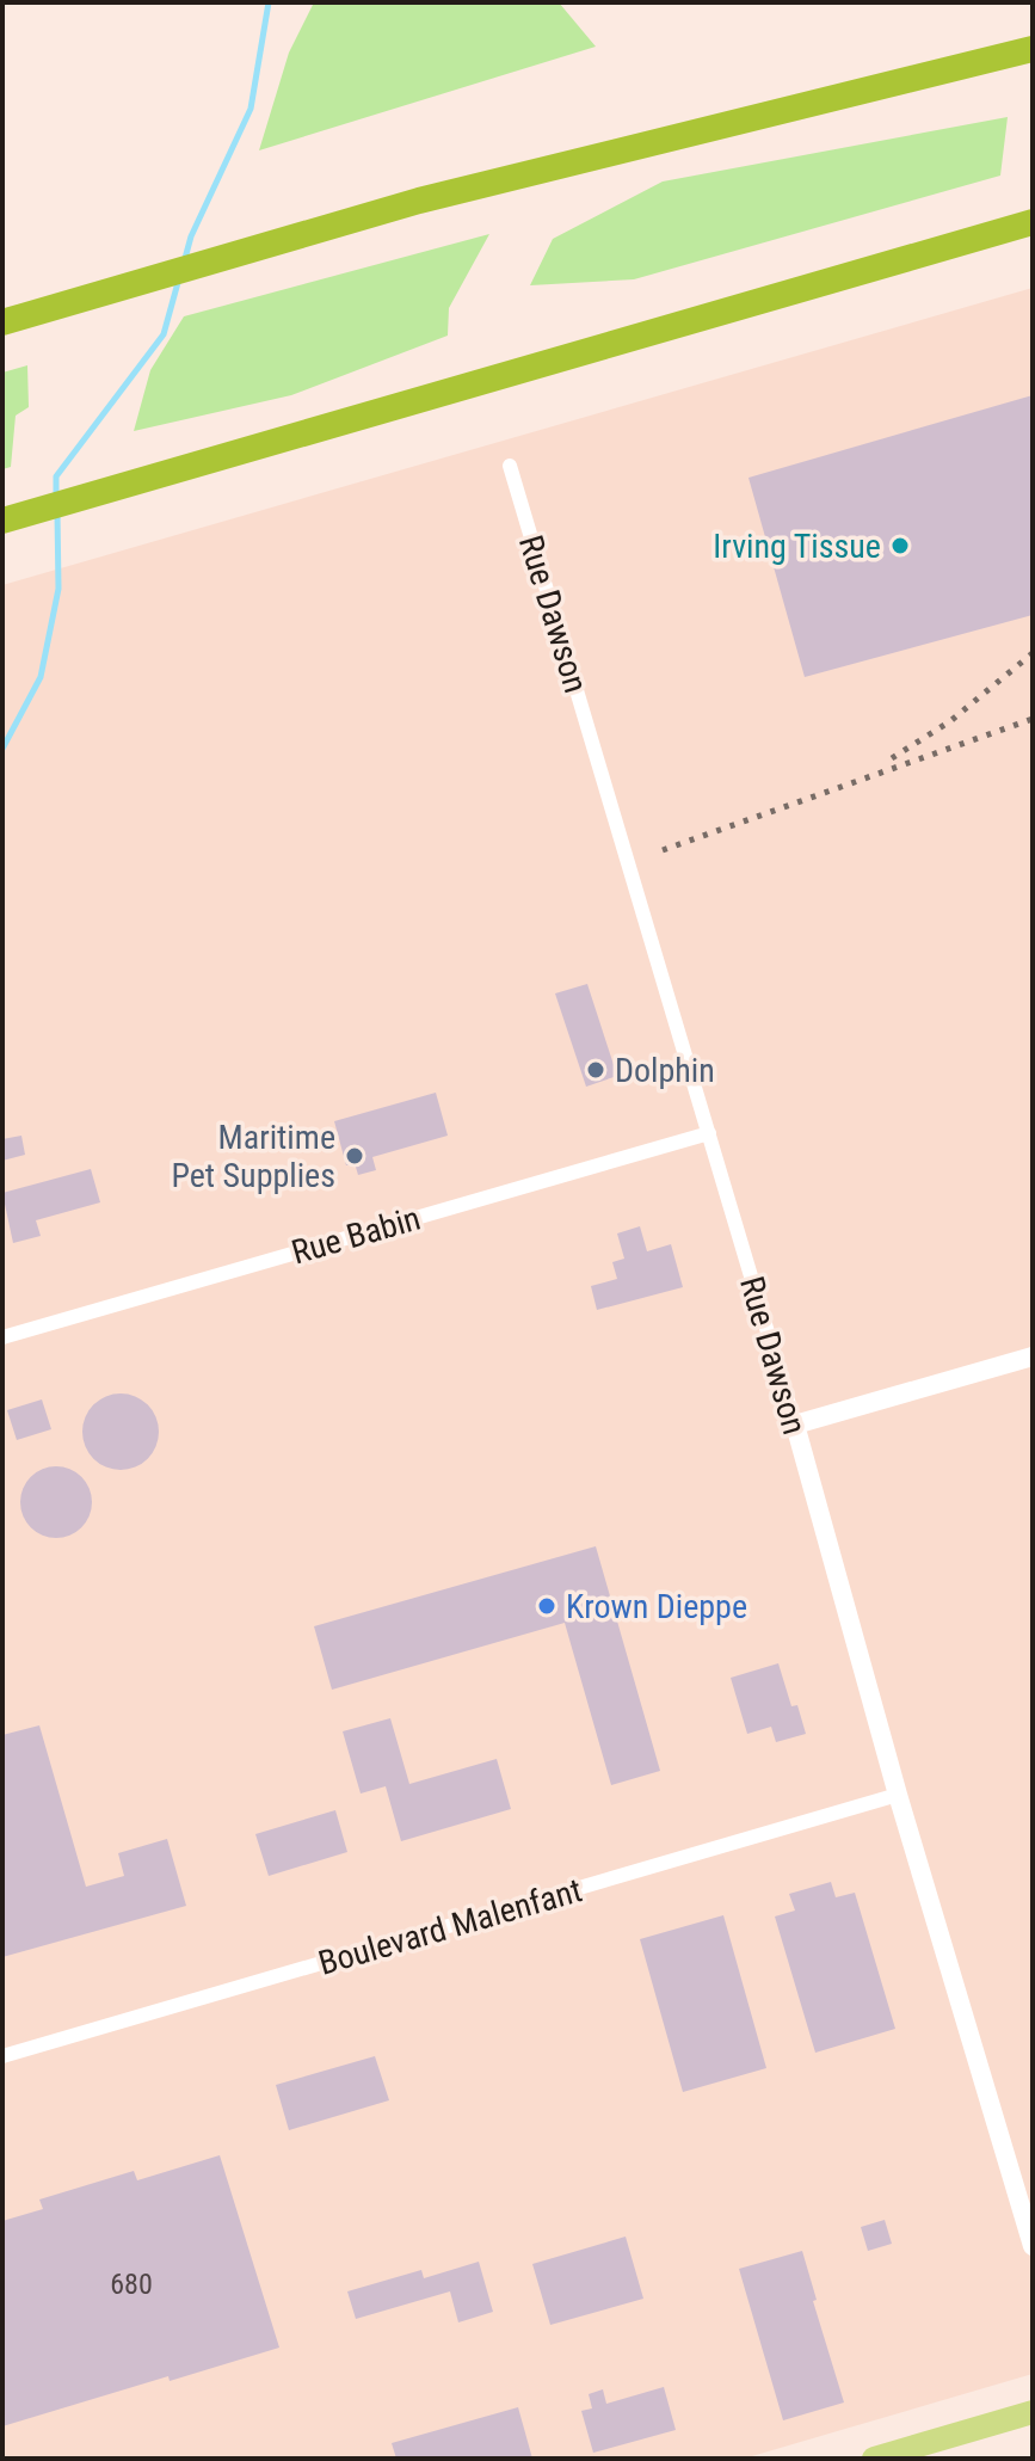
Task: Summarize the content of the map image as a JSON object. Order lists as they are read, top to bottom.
{
  "streets": {
    "street": ["Rue Dawson", "Rue Babin", "Boulevard Malenfant"]
  },
  "crossings": [
    ["Rue Dawson", "Rue Babin"],
    ["Rue Dawson", "Boulevard Malenfant"]
  ],
  "places": [
    "Irving Tissue",
    "Dolphin",
    "Maritime Pet Supplies",
    "Krown Dieppe"
  ],
  "house_numbers": ["680"]
}
